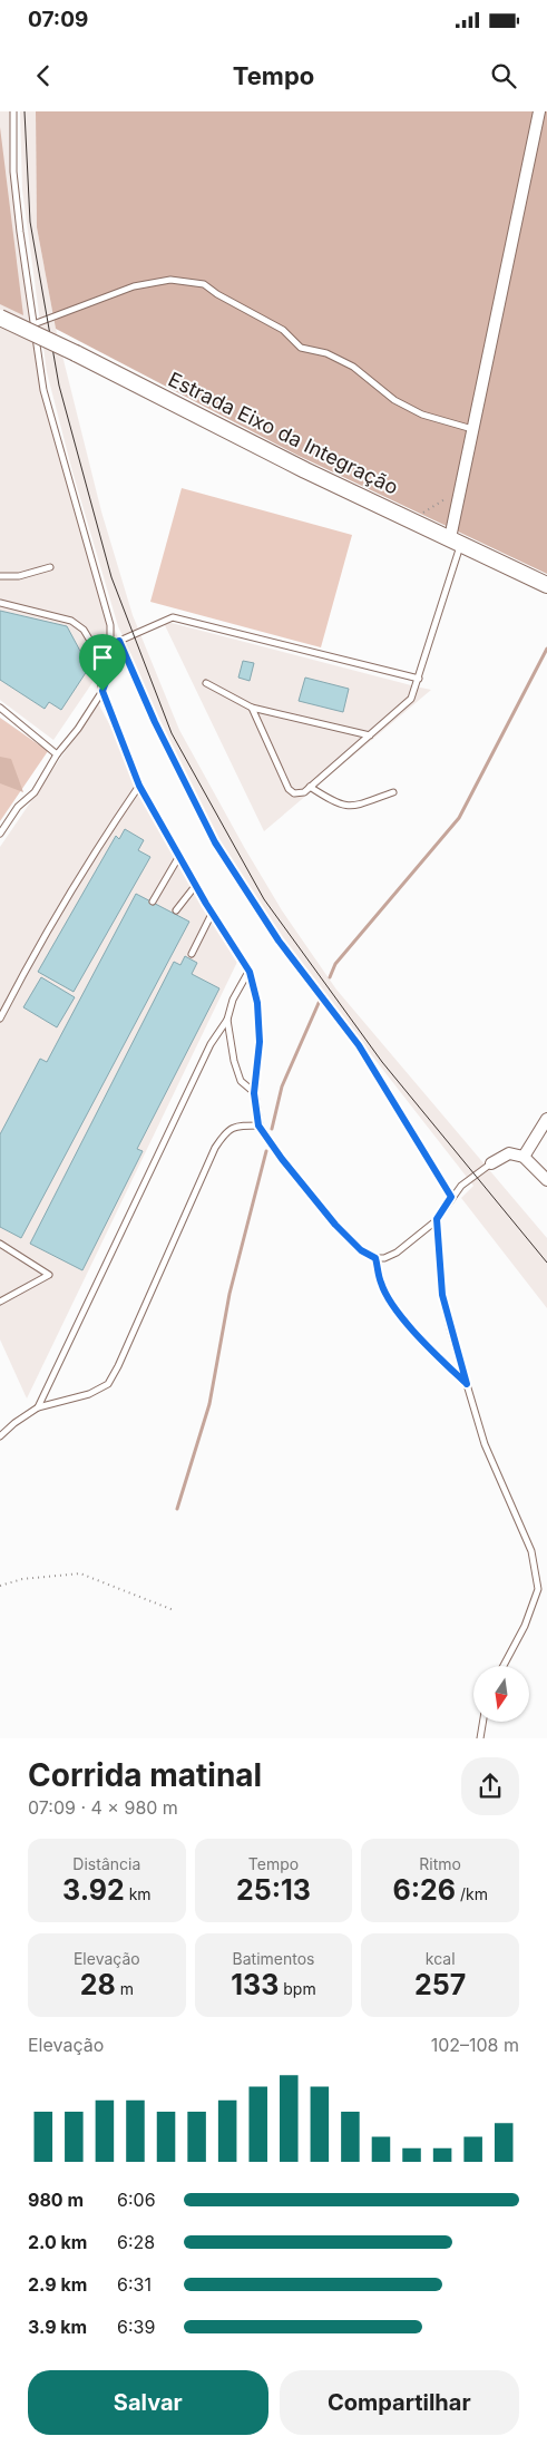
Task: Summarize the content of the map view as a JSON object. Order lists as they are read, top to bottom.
{
  "streets": {
    "main road": ["Estrada Eixo da Integração"]
  },
  "north": "bottom",
  "page": {
    "status": "07:09",
    "header": "Tempo",
    "heading": ["Corrida matinal", "07:09 · 4 × 980 m"],
    "stats": [
      ["Distância", "3.92 km"],
      ["Tempo", "25:13"],
      ["Ritmo", "6:26 /km"],
      ["Elevação", "28 m"],
      ["Batimentos", "133 bpm"],
      ["kcal", "257"]
    ],
    "chart": ["Elevação", "102–108 m"],
    "list": [
      {
        "name": "980 m",
        "note": "6:06"
      },
      {
        "name": "2.0 km",
        "note": "6:28"
      },
      {
        "name": "2.9 km",
        "note": "6:31"
      },
      {
        "name": "3.9 km",
        "note": "6:39"
      }
    ],
    "buttons": ["Salvar", "Compartilhar"]
  }
}
